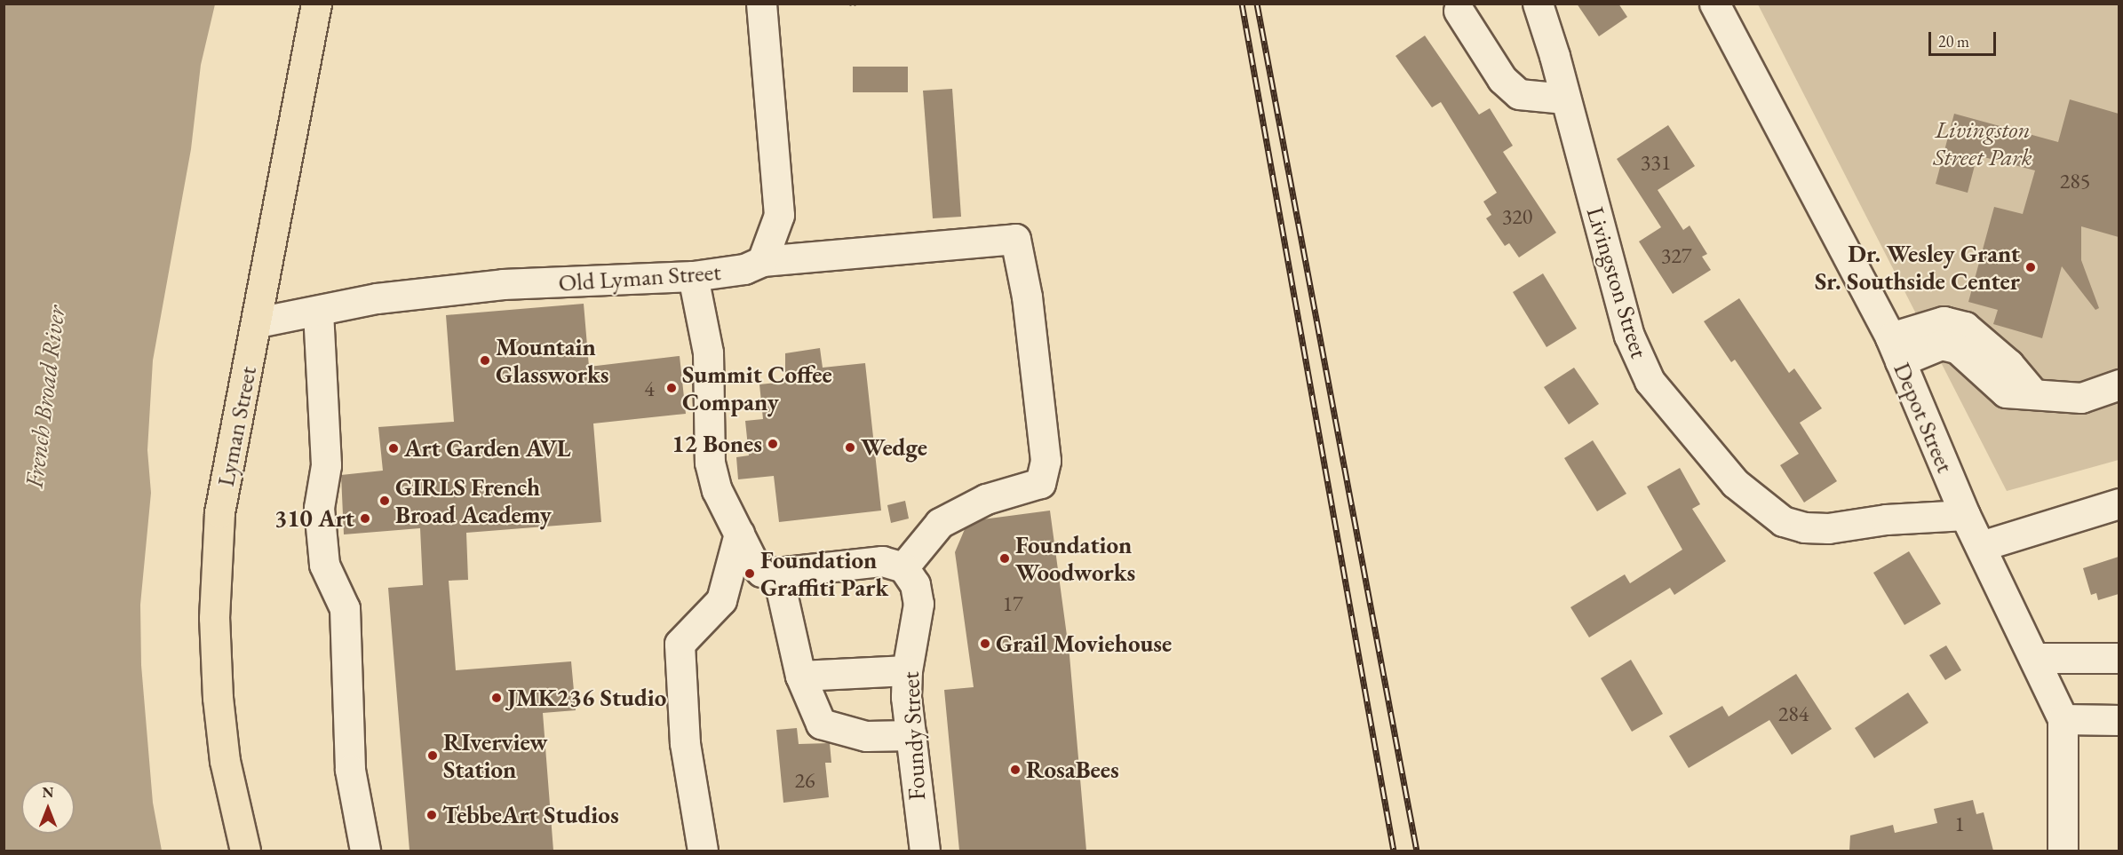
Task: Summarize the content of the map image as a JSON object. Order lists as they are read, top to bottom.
{
  "streets": {
    "main road": ["Lyman Street"],
    "street": [
      "Old Lyman Street",
      "Livingston Street",
      "Depot Street",
      "Foundy Street"
    ]
  },
  "crossings": [
    ["Old Lyman Street", "Lyman Street"],
    ["Old Lyman Street", "Foundy Street"],
    ["Livingston Street", "Depot Street"]
  ],
  "water": ["French Broad River"],
  "parks": ["Livingston Street Park"],
  "places": [
    "Dr. Wesley Grant Sr. Southside Center",
    "Mountain Glassworks",
    "Summit Coffee Company",
    "12 Bones",
    "Wedge",
    "Art Garden AVL",
    "GIRLS French Broad Academy",
    "310 Art",
    "Foundation Woodworks",
    "Foundation Graffiti Park",
    "Grail Moviehouse",
    "JMK236 Studio",
    "RIverview Station",
    "RosaBees",
    "TebbeArt Studios"
  ],
  "house_numbers": [
    "331",
    "285",
    "320",
    "327",
    "4",
    "17",
    "284",
    "26",
    "1"
  ],
  "scale_bar": "20 m",
  "north": "top"
}
